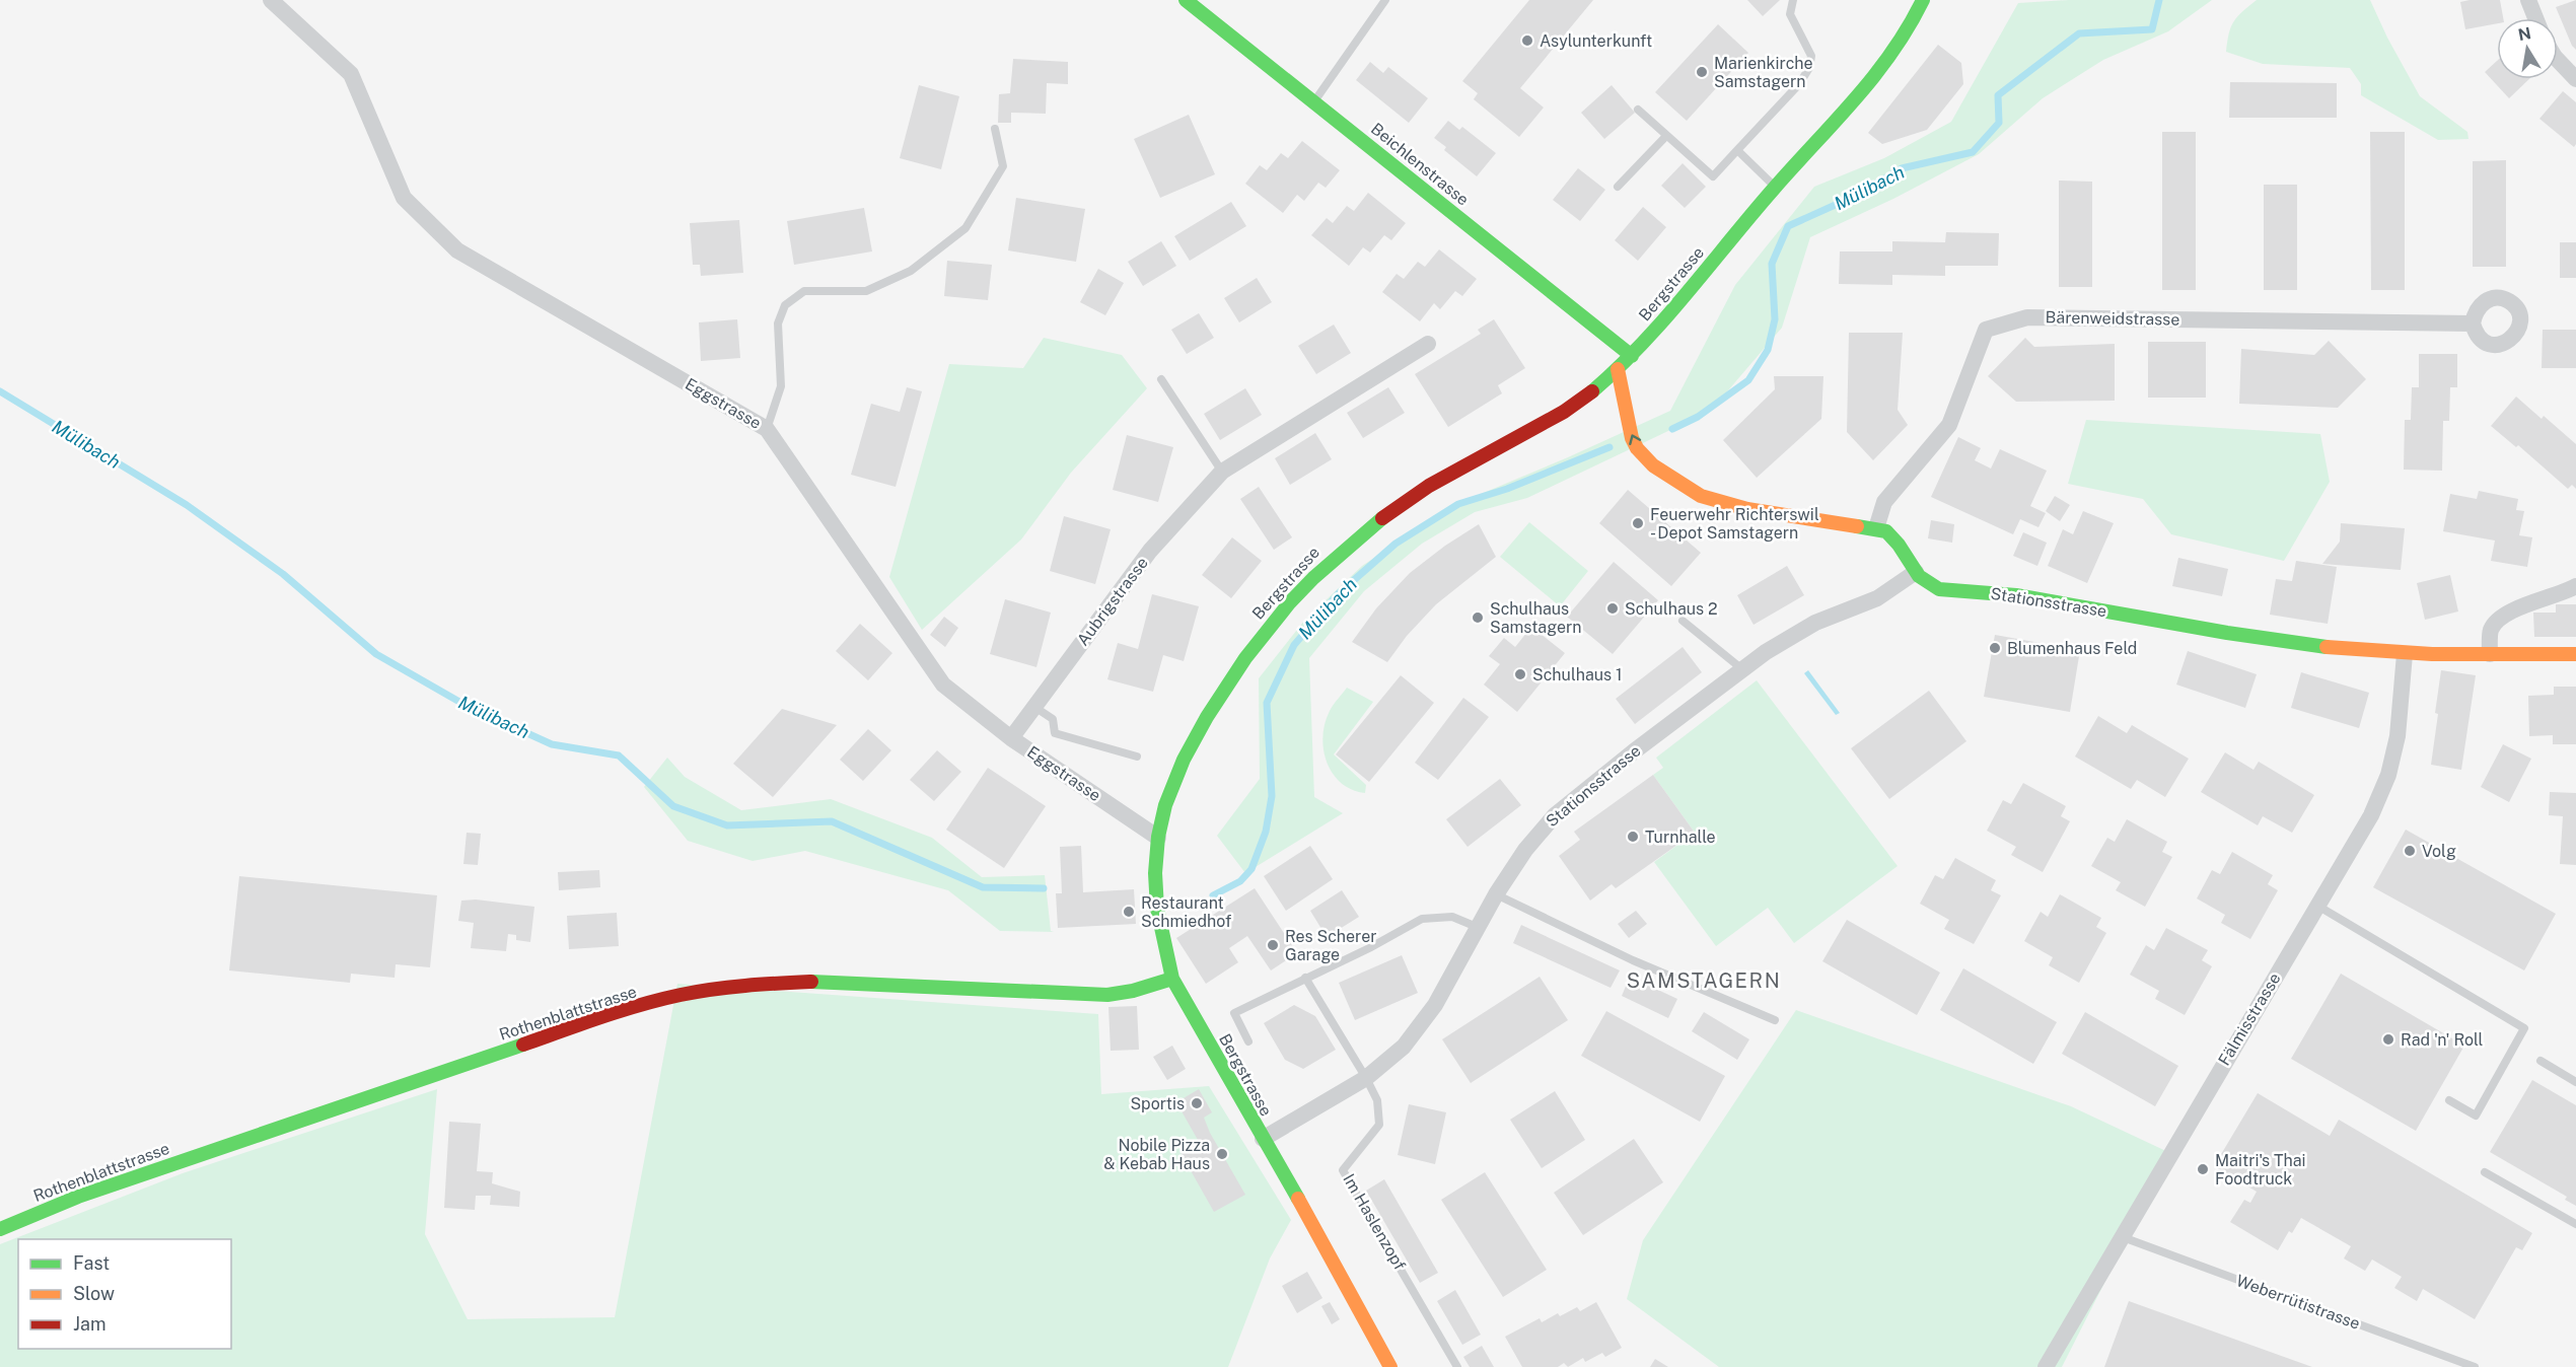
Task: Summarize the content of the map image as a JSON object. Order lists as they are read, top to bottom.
{
  "streets": {
    "street": [
      "Beichlenstrasse",
      "Bergstrasse",
      "Bärenweidstrasse",
      "Eggstrasse",
      "Aubrigstrasse",
      "Stationsstrasse",
      "Rothenblattstrasse",
      "Fälmisstrasse"
    ],
    "lane": ["Im Haslenzopf", "Weberrütistrasse"]
  },
  "crossings": [
    ["Beichlenstrasse", "Bergstrasse"],
    ["Bergstrasse", "Eggstrasse"],
    ["Bergstrasse", "Stationsstrasse"],
    ["Bergstrasse", "Rothenblattstrasse"],
    ["Eggstrasse", "Aubrigstrasse"],
    ["Stationsstrasse", "Fälmisstrasse"],
    ["Stationsstrasse", "Im Haslenzopf"],
    ["Fälmisstrasse", "Weberrütistrasse"]
  ],
  "districts": ["SAMSTAGERN"],
  "water": ["Mülibach"],
  "places": [
    "Asylunterkunft",
    "Marienkirche Samstagern",
    "Feuerwehr Richterswil - Depot Samstagern",
    "Schulhaus 2",
    "Schulhaus Samstagern",
    "Blumenhaus Feld",
    "Schulhaus 1",
    "Turnhalle",
    "Volg",
    "Restaurant Schmiedhof",
    "Res Scherer Garage",
    "Rad 'n' Roll",
    "Sportis",
    "Nobile Pizza & Kebab Haus",
    "Maitri's Thai Foodtruck"
  ],
  "legend": ["Fast", "Slow", "Jam"],
  "north": "top"
}
